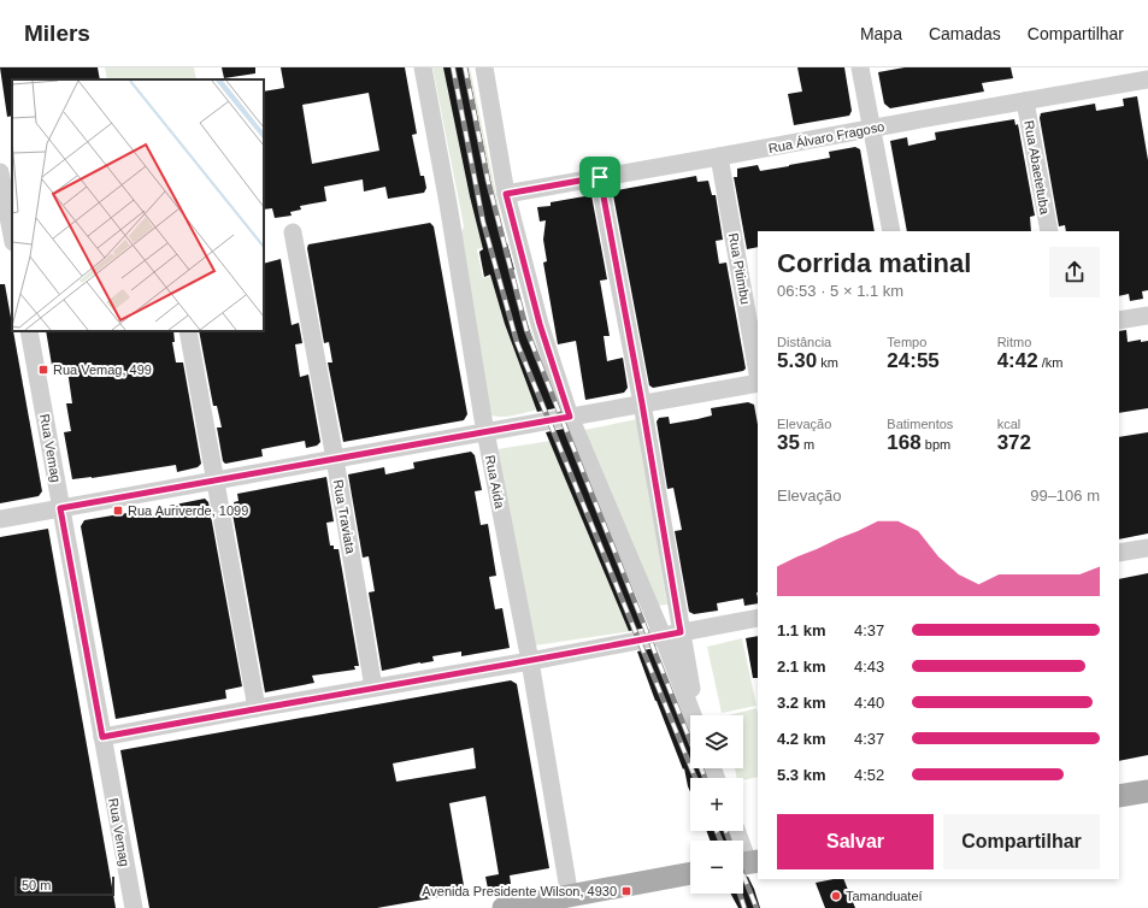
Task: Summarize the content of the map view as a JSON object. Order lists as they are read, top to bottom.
{
  "streets": {
    "street": [
      "Rua Álvaro Fragoso",
      "Rua Abaetetuba",
      "Rua Pitimbu",
      "Rua Vemag",
      "Rua Aida",
      "Rua Traviata"
    ]
  },
  "crossings": [
    ["Rua Álvaro Fragoso", "Rua Abaetetuba"],
    ["Rua Álvaro Fragoso", "Rua Pitimbu"]
  ],
  "places": {
    "transit": ["Rua Vemag, 499", "Rua Auriverde, 1099", "Avenida Presidente Wilson, 4930"],
    "other": ["Tamanduateí"]
  },
  "scale_bar": "50 m",
  "page": {
    "header": "Milers",
    "nav": ["Mapa", "Camadas", "Compartilhar"],
    "heading": ["Corrida matinal", "06:53 · 5 × 1.1 km"],
    "stats": [
      ["Distância", "5.30 km"],
      ["Tempo", "24:55"],
      ["Ritmo", "4:42 /km"],
      ["Elevação", "35 m"],
      ["Batimentos", "168 bpm"],
      ["kcal", "372"]
    ],
    "chart": ["Elevação", "99–106 m"],
    "list": [
      {
        "name": "1.1 km",
        "note": "4:37"
      },
      {
        "name": "2.1 km",
        "note": "4:43"
      },
      {
        "name": "3.2 km",
        "note": "4:40"
      },
      {
        "name": "4.2 km",
        "note": "4:37"
      },
      {
        "name": "5.3 km",
        "note": "4:52"
      }
    ],
    "map_buttons": ["+", "−"],
    "buttons": ["Salvar", "Compartilhar"],
    "scale": "50 m"
  }
}
